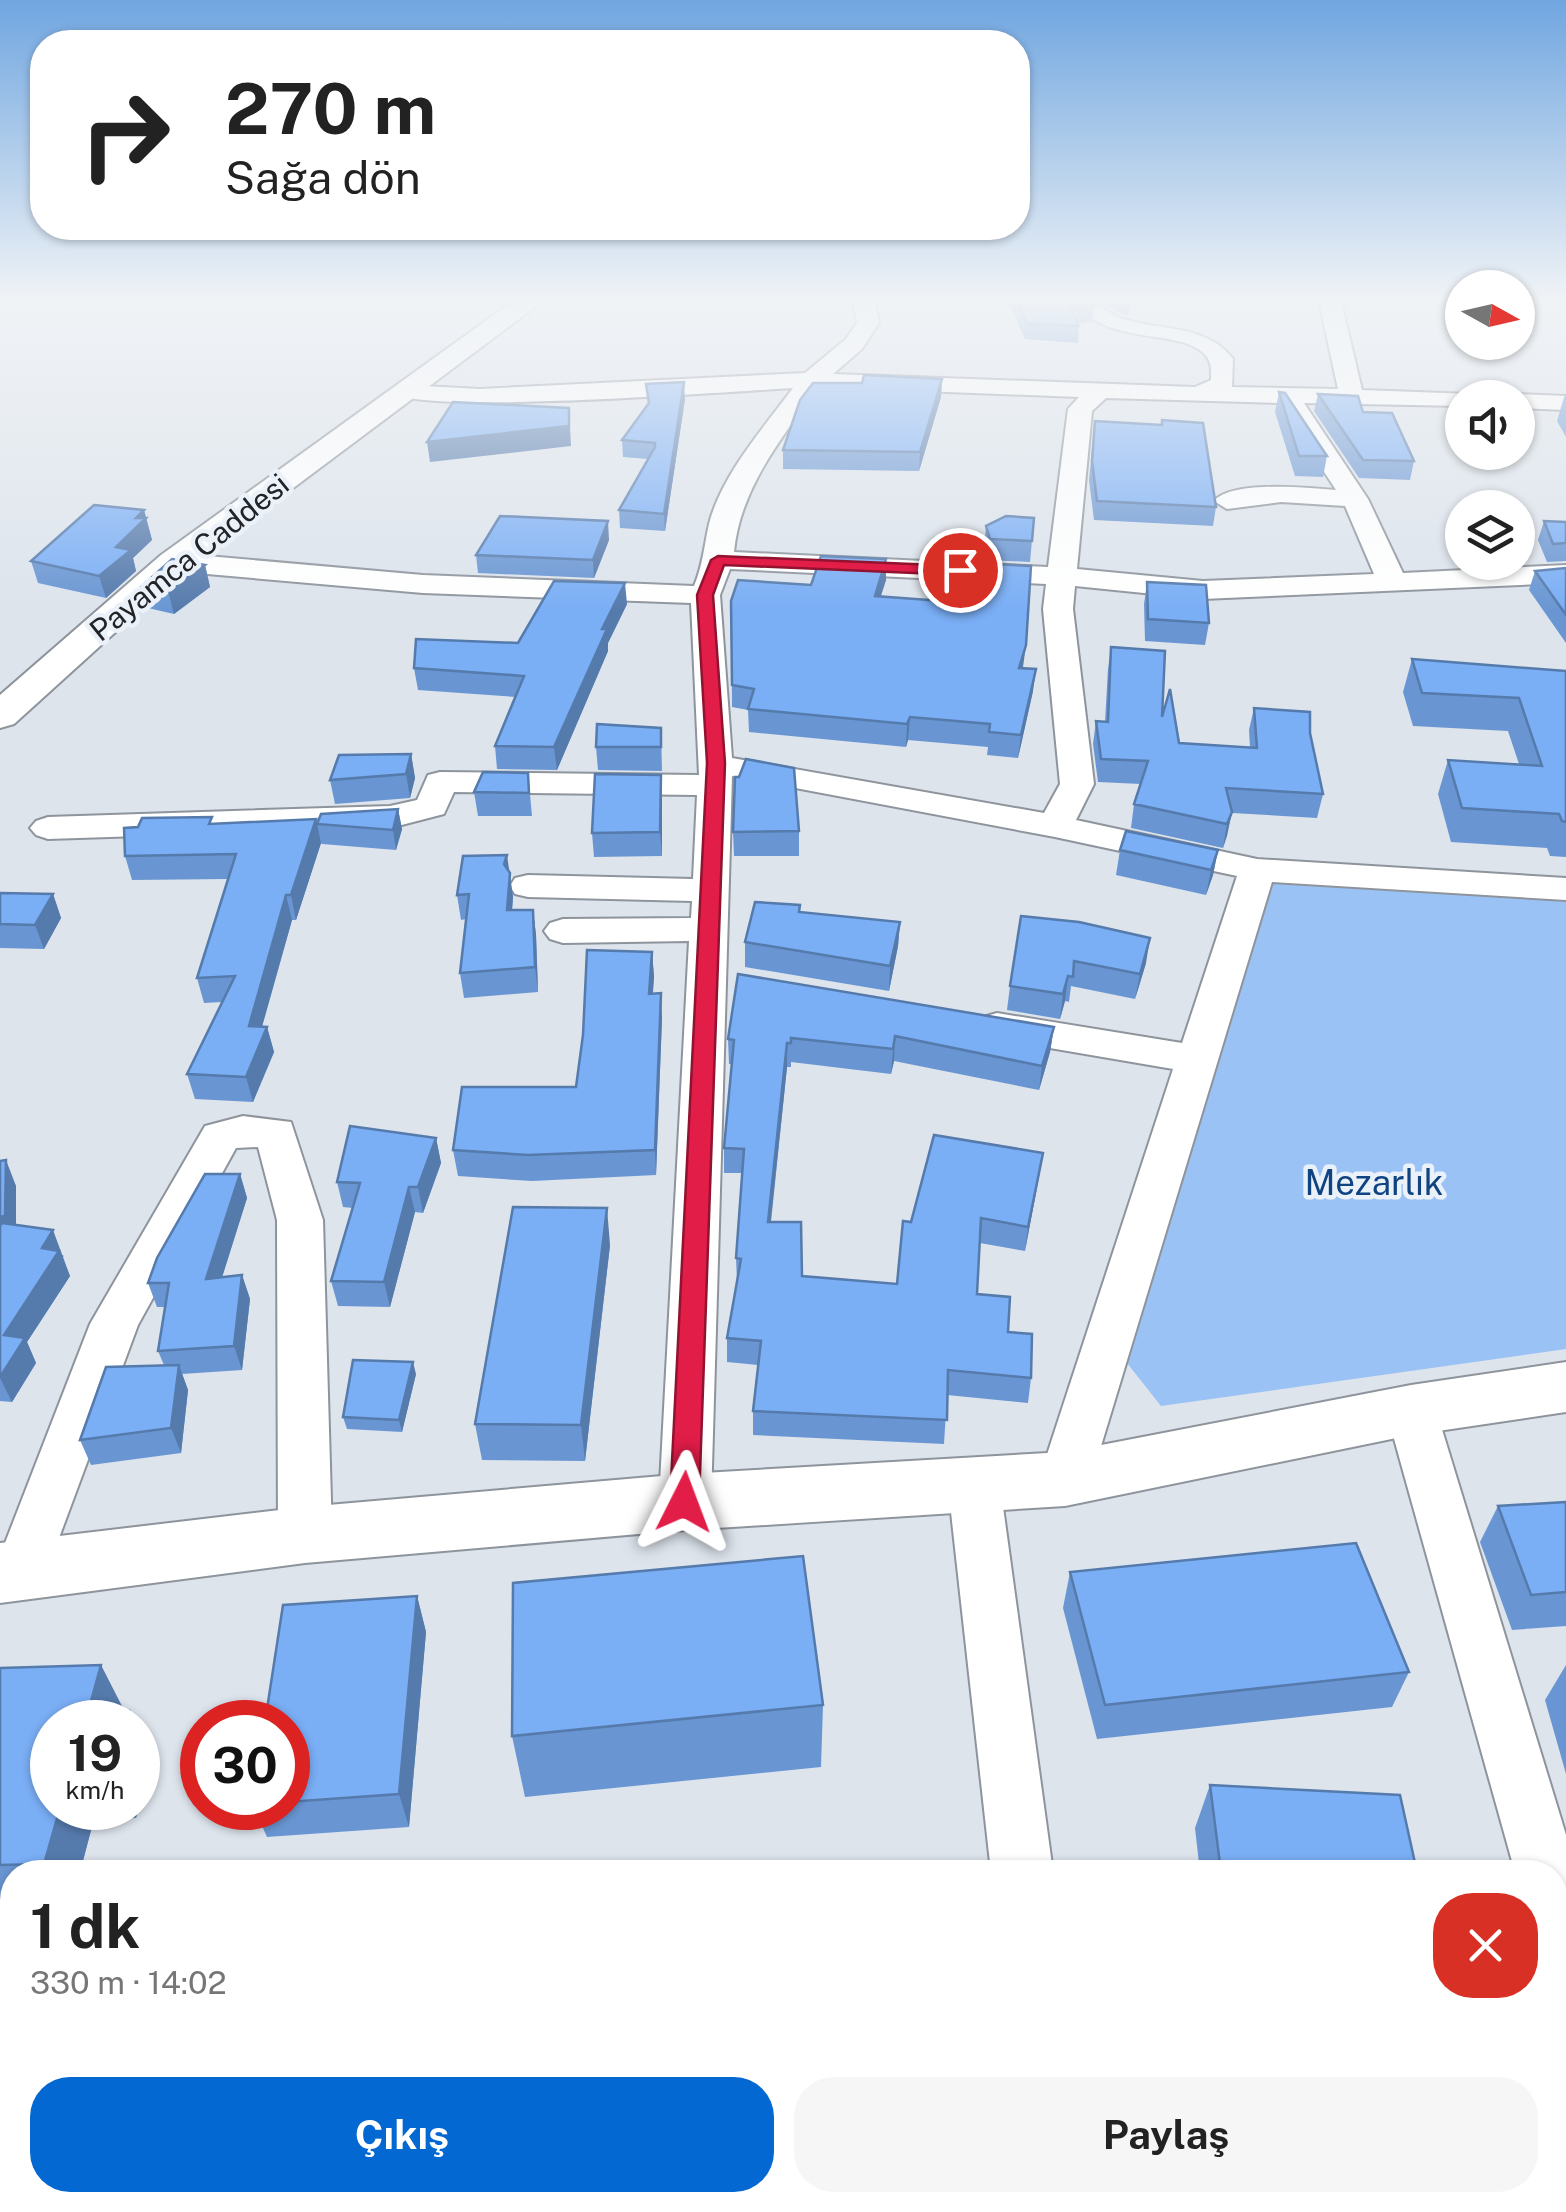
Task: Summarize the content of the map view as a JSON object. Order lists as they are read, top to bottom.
{
  "streets": {
    "street": ["Payamca Caddesi"]
  },
  "parks": ["Mezarlık"],
  "north": "right",
  "page": {
    "turn": ["270 m", "Sağa dön"],
    "speed": "19 km/h",
    "limit": "30",
    "heading": ["1 dk", "330 m · 14:02"],
    "buttons": ["Çıkış", "Paylaş"]
  }
}
